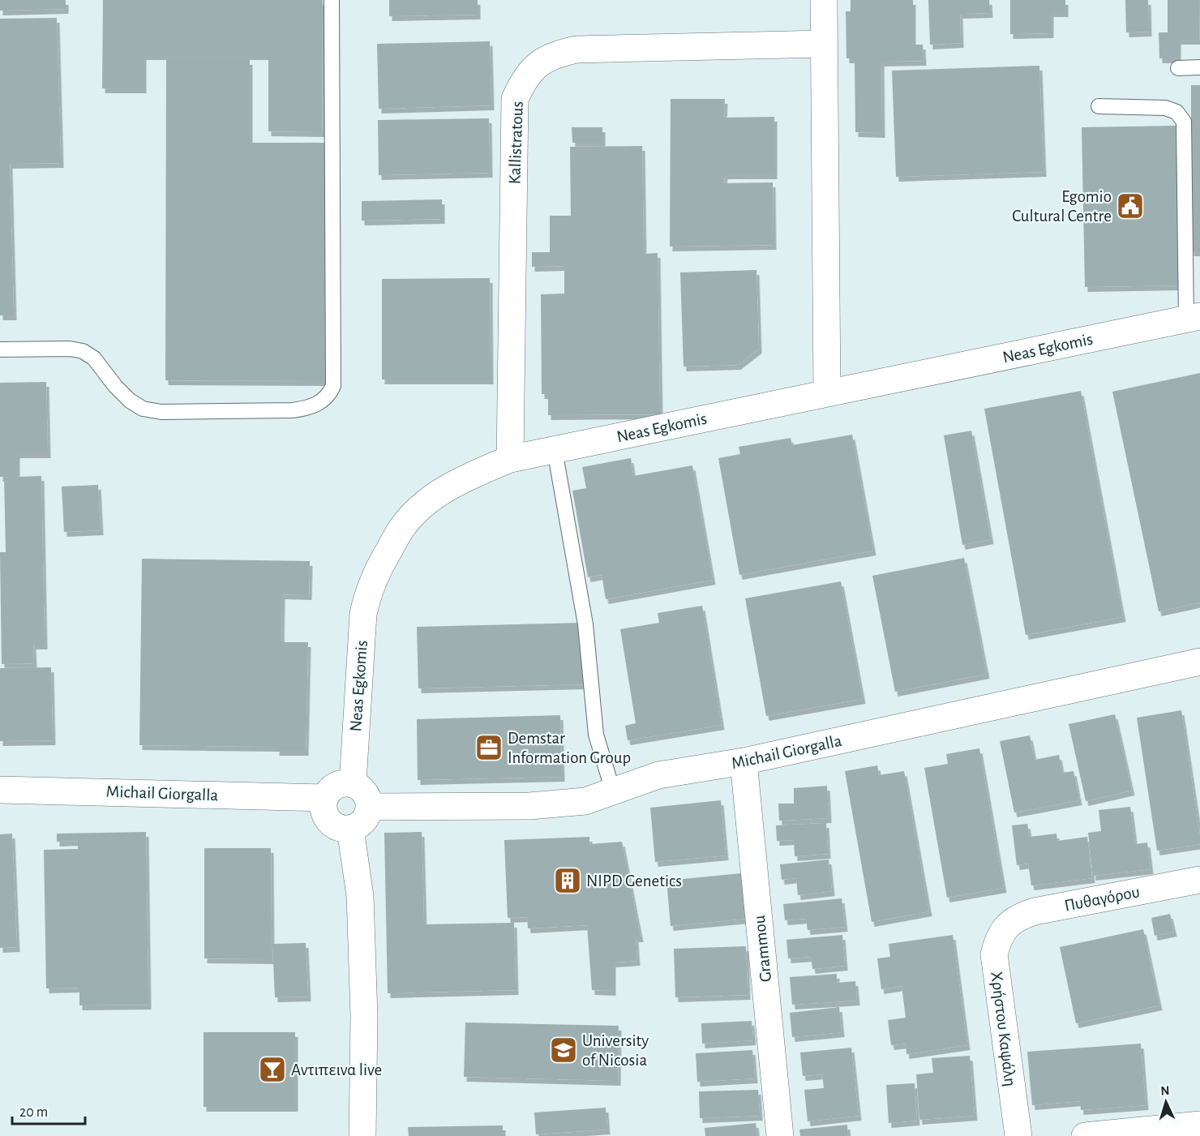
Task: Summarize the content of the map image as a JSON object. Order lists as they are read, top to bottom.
{
  "streets": {
    "street": [
      "Kallistratous",
      "Neas Egkomis",
      "Michail Giorgalla",
      "Πυθαγόρου",
      "Grammou",
      "Χρήστου Καψάλη"
    ]
  },
  "crossings": [
    ["Kallistratous", "Neas Egkomis"],
    ["Neas Egkomis", "Michail Giorgalla"],
    ["Michail Giorgalla", "Grammou"],
    ["Πυθαγόρου", "Χρήστου Καψάλη"]
  ],
  "places": {
    "public building": ["Egomio Cultural Centre"],
    "office": ["Demstar Information Group"],
    "building": ["NIPD Genetics"],
    "school or university": ["University of Nicosia"],
    "bar": ["Αντιπεινα live"]
  },
  "scale_bar": "20 m",
  "north": "top"
}
